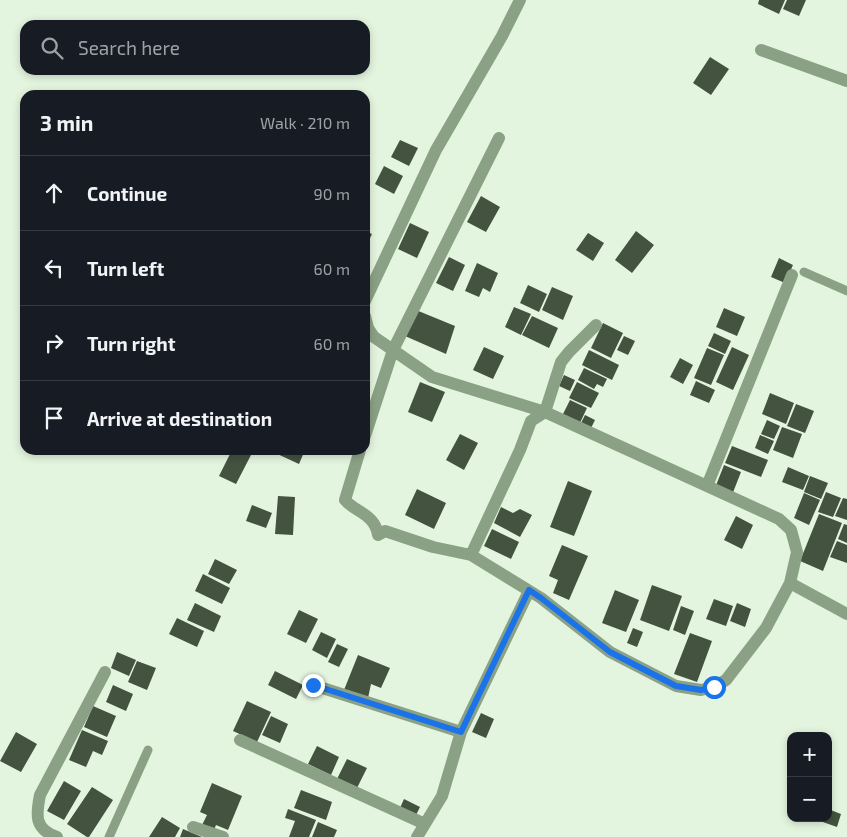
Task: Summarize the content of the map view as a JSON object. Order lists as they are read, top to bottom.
{
  "page": {
    "search": "Search here",
    "heading": ["3 min", "Walk · 210 m"],
    "list": [
      ["Continue", "90 m"],
      ["Turn left", "60 m"],
      ["Turn right", "60 m"],
      "Arrive at destination"
    ],
    "map_buttons": ["+", "−"]
  }
}
